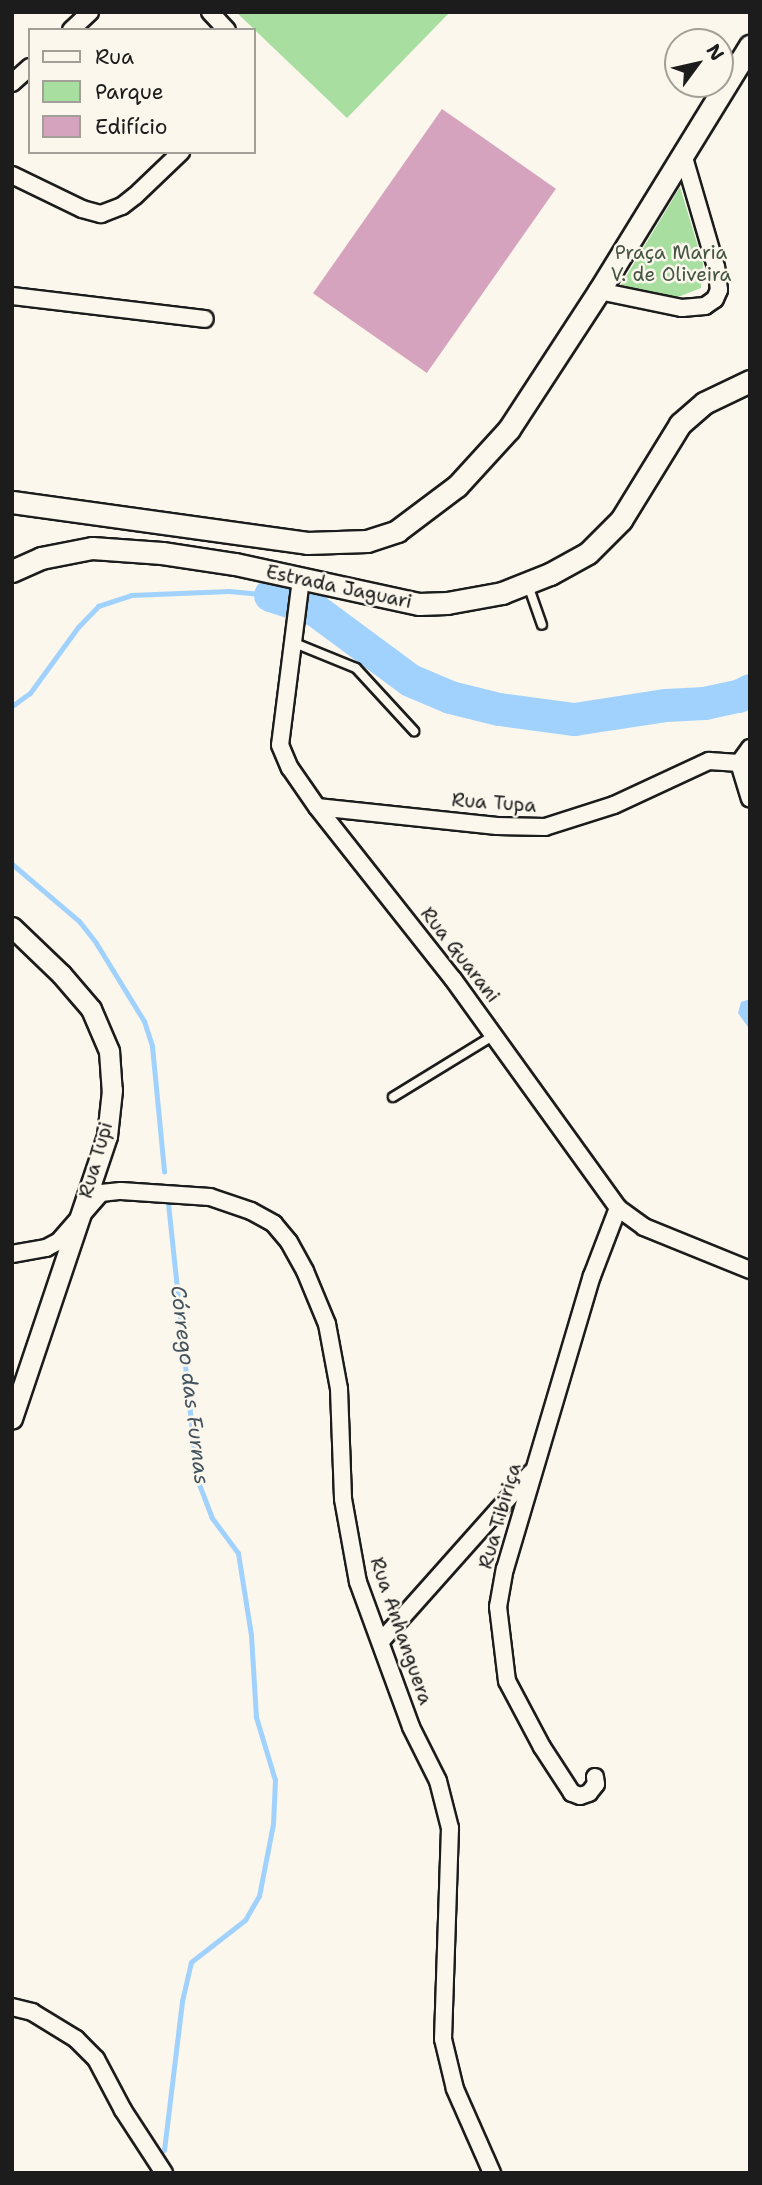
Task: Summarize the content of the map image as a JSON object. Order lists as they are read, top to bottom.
{
  "streets": {
    "main road": ["Estrada Jaguari"],
    "street": [
      "Rua Tupa",
      "Rua Guarani",
      "Rua Tupi",
      "Rua Tibiriça",
      "Rua Anhanguera"
    ]
  },
  "crossings": [
    ["Estrada Jaguari", "Rua Guarani"],
    ["Rua Tupa", "Rua Guarani"],
    ["Rua Guarani", "Rua Tibiriça"],
    ["Rua Tupi", "Rua Anhanguera"]
  ],
  "water": ["Córrego das Furnas"],
  "parks": ["Praça Maria V. de Oliveira"],
  "legend": ["Rua", "Parque", "Edifício"],
  "north": "top right"
}
